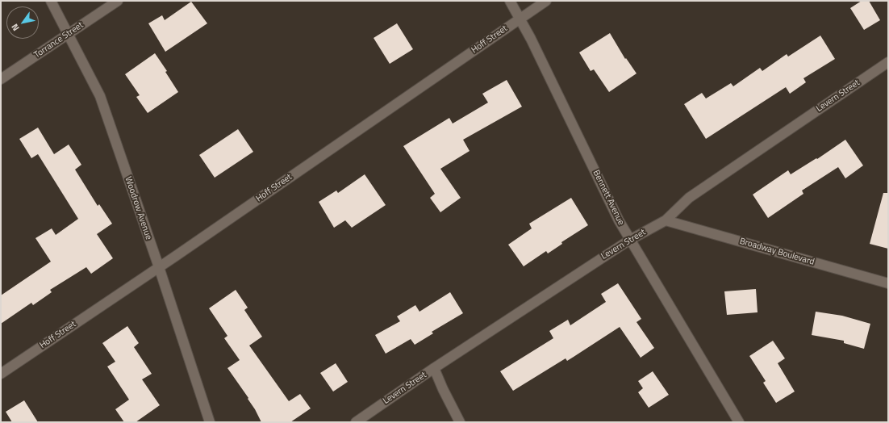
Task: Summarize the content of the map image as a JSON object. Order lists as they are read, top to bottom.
{
  "streets": {
    "street": [
      "Hoff Street",
      "Torrance Street",
      "Levern Street",
      "Bennett Avenue",
      "Woodrow Avenue",
      "Broadway Boulevard"
    ]
  },
  "crossings": [
    ["Hoff Street", "Bennett Avenue"],
    ["Hoff Street", "Woodrow Avenue"],
    ["Torrance Street", "Woodrow Avenue"],
    ["Levern Street", "Bennett Avenue"],
    ["Levern Street", "Broadway Boulevard"]
  ],
  "north": "bottom left"
}
